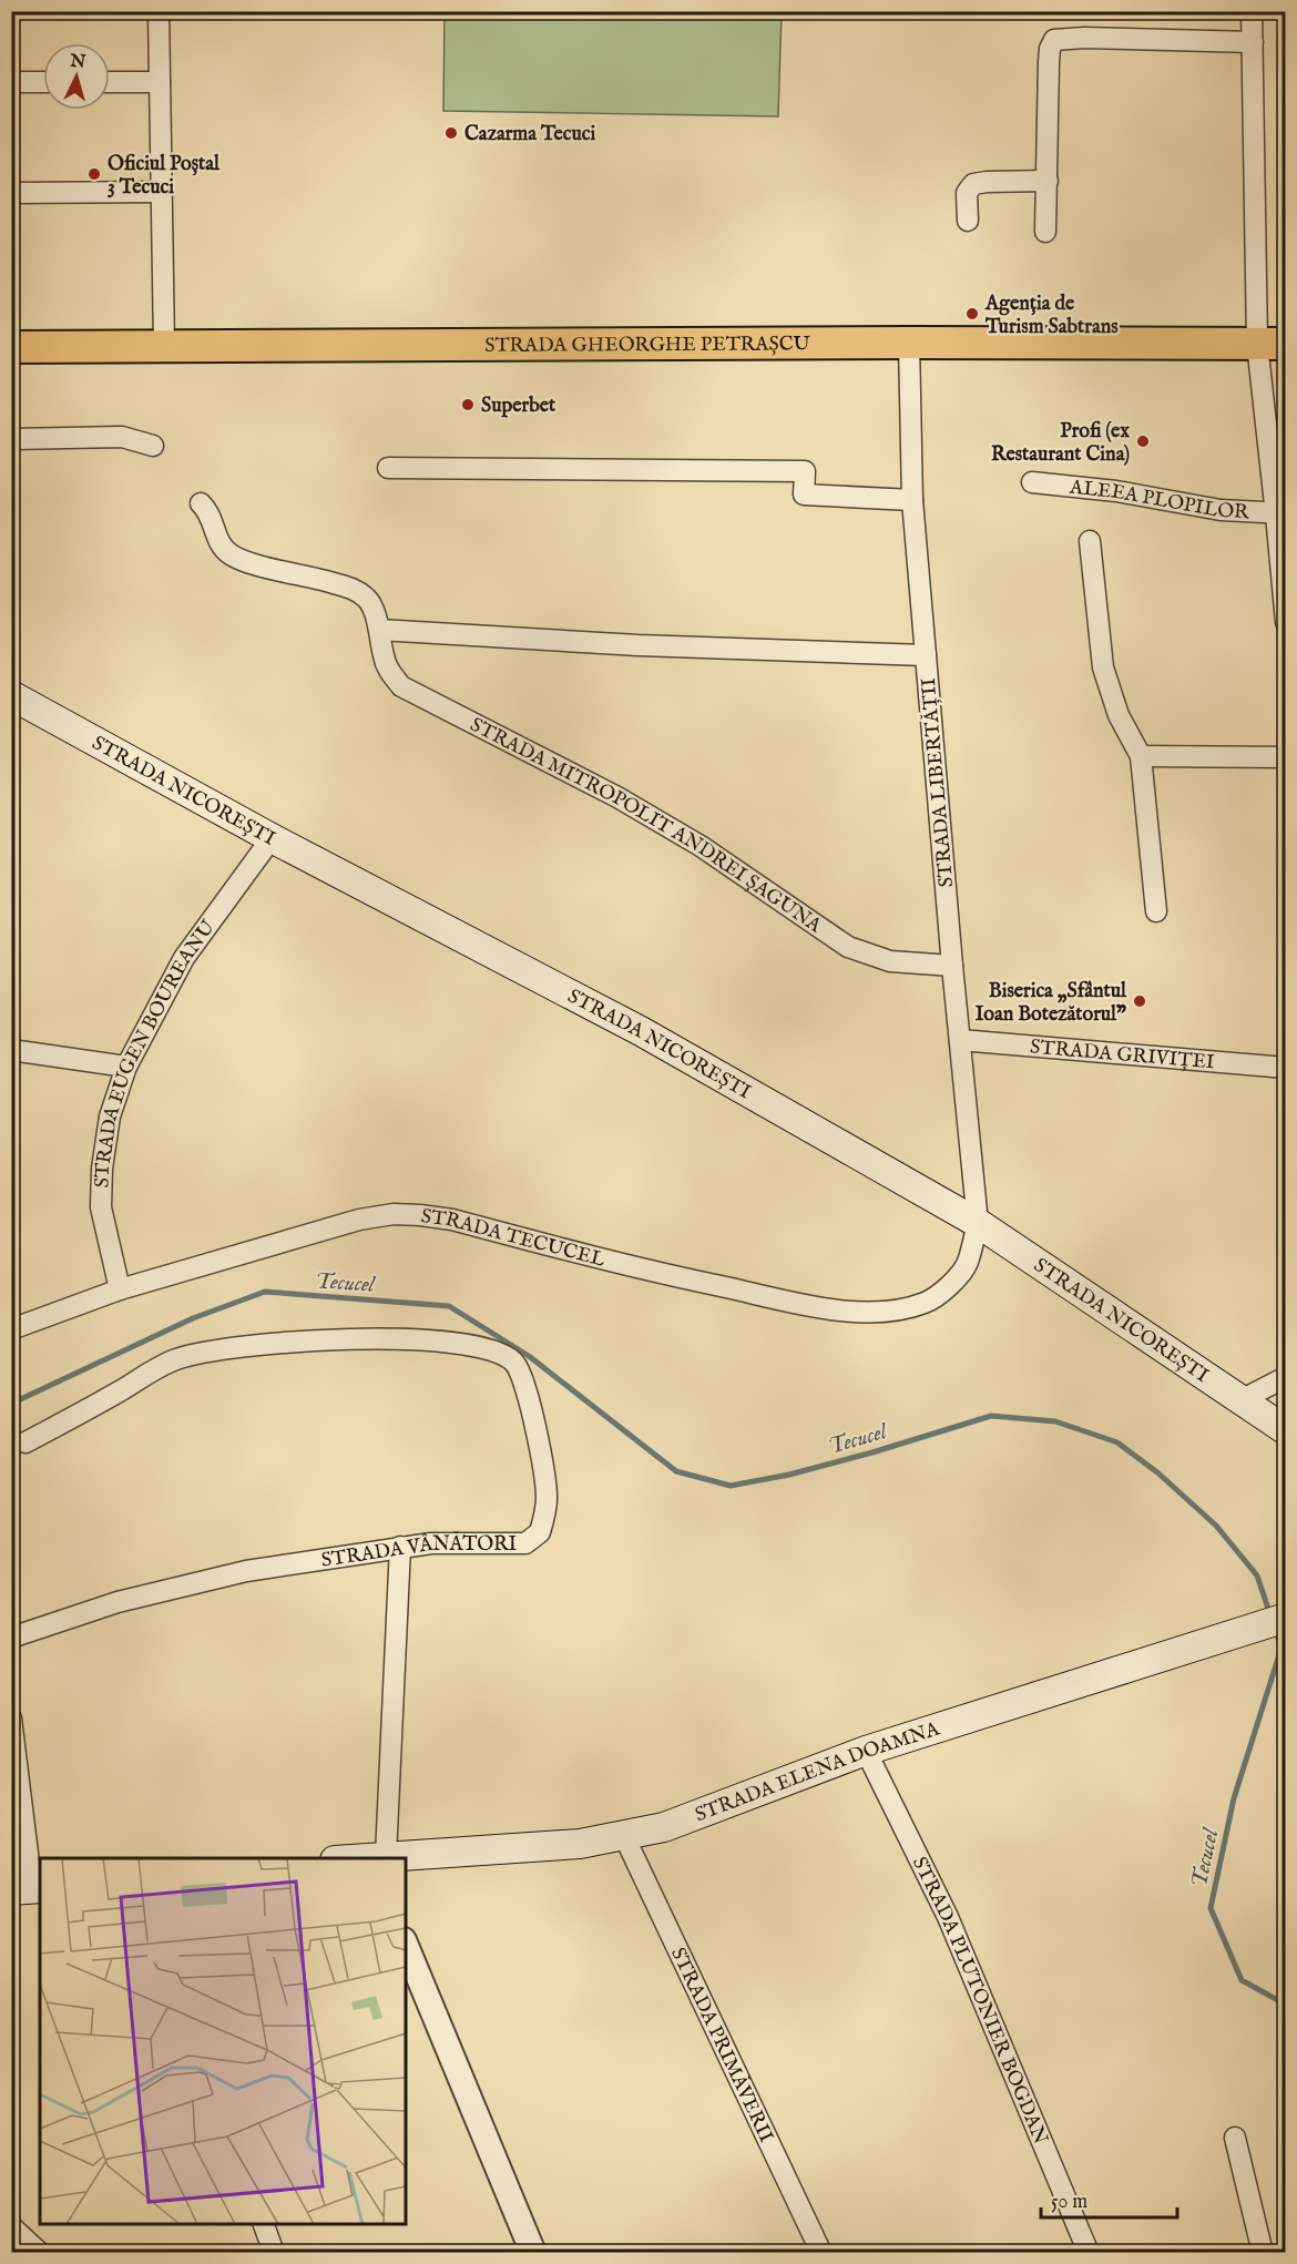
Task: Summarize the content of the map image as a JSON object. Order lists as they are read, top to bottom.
{
  "streets": {
    "main road": ["STRADA GHEORGHE PETRAȘCU", "STRADA NICOREȘTI", "STRADA ELENA DOAMNA"],
    "street": [
      "ALEEA PLOPILOR",
      "STRADA LIBERTĂȚII",
      "STRADA MITROPOLIT ANDREI ȘAGUNA",
      "STRADA GRIVIȚEI",
      "STRADA EUGEN BOUREANU",
      "STRADA TECUCEL",
      "STRADA VÂNĂTORI",
      "STRADA PLUTONIER BOGDAN",
      "STRADA PRIMĂVERII"
    ]
  },
  "crossings": [
    ["STRADA GHEORGHE PETRAȘCU", "STRADA LIBERTĂȚII"],
    ["STRADA LIBERTĂȚII", "STRADA NICOREȘTI"],
    ["STRADA LIBERTĂȚII", "STRADA MITROPOLIT ANDREI ȘAGUNA"],
    ["STRADA LIBERTĂȚII", "STRADA GRIVIȚEI"],
    ["STRADA LIBERTĂȚII", "STRADA TECUCEL"],
    ["STRADA NICOREȘTI", "STRADA EUGEN BOUREANU"],
    ["STRADA NICOREȘTI", "STRADA TECUCEL"],
    ["STRADA EUGEN BOUREANU", "STRADA TECUCEL"],
    ["STRADA ELENA DOAMNA", "STRADA PLUTONIER BOGDAN"],
    ["STRADA ELENA DOAMNA", "STRADA PRIMĂVERII"]
  ],
  "water": ["Tecucel"],
  "places": [
    "Cazarma Tecuci",
    "Oficiul Poștal 3 Tecuci",
    "Agenția de Turism Sabtrans",
    "Superbet",
    "Profi (ex Restaurant Cina)",
    "Biserica „Sfântul Ioan Botezătorul\""
  ],
  "scale_bar": "50 m",
  "north": "top"
}
